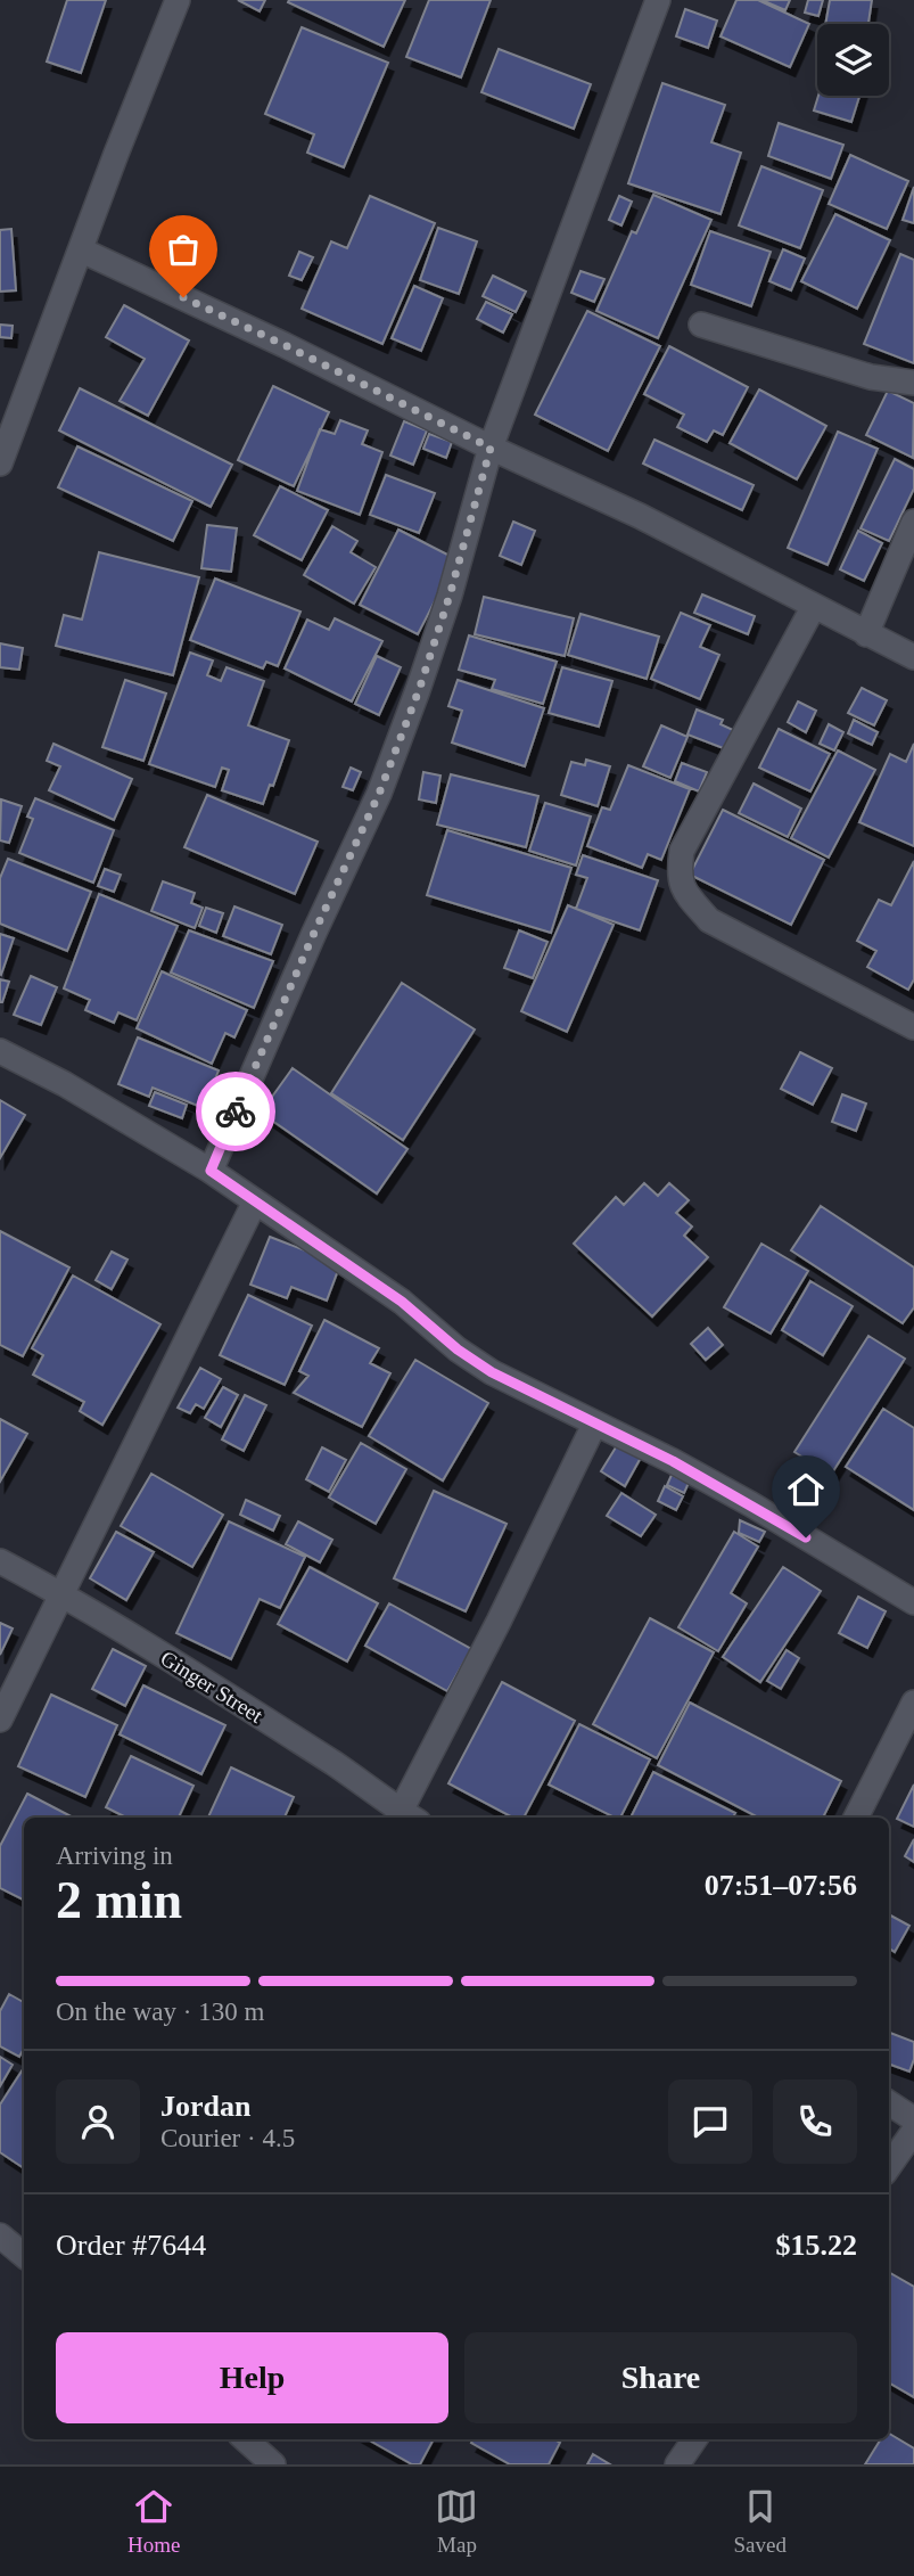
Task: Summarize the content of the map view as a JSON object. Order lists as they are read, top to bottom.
{
  "streets": {
    "street": ["Ginger Street"]
  },
  "page": {
    "heading": ["2 min", "Arriving in", "07:51–07:56"],
    "panel": [
      "Jordan",
      "Courier · 4.5",
      "Order #7644",
      "$15.22"
    ],
    "bar": "On the way · 130 m",
    "buttons": ["Help", "Share"],
    "tabs": ["Home", "Map", "Saved"]
  }
}
